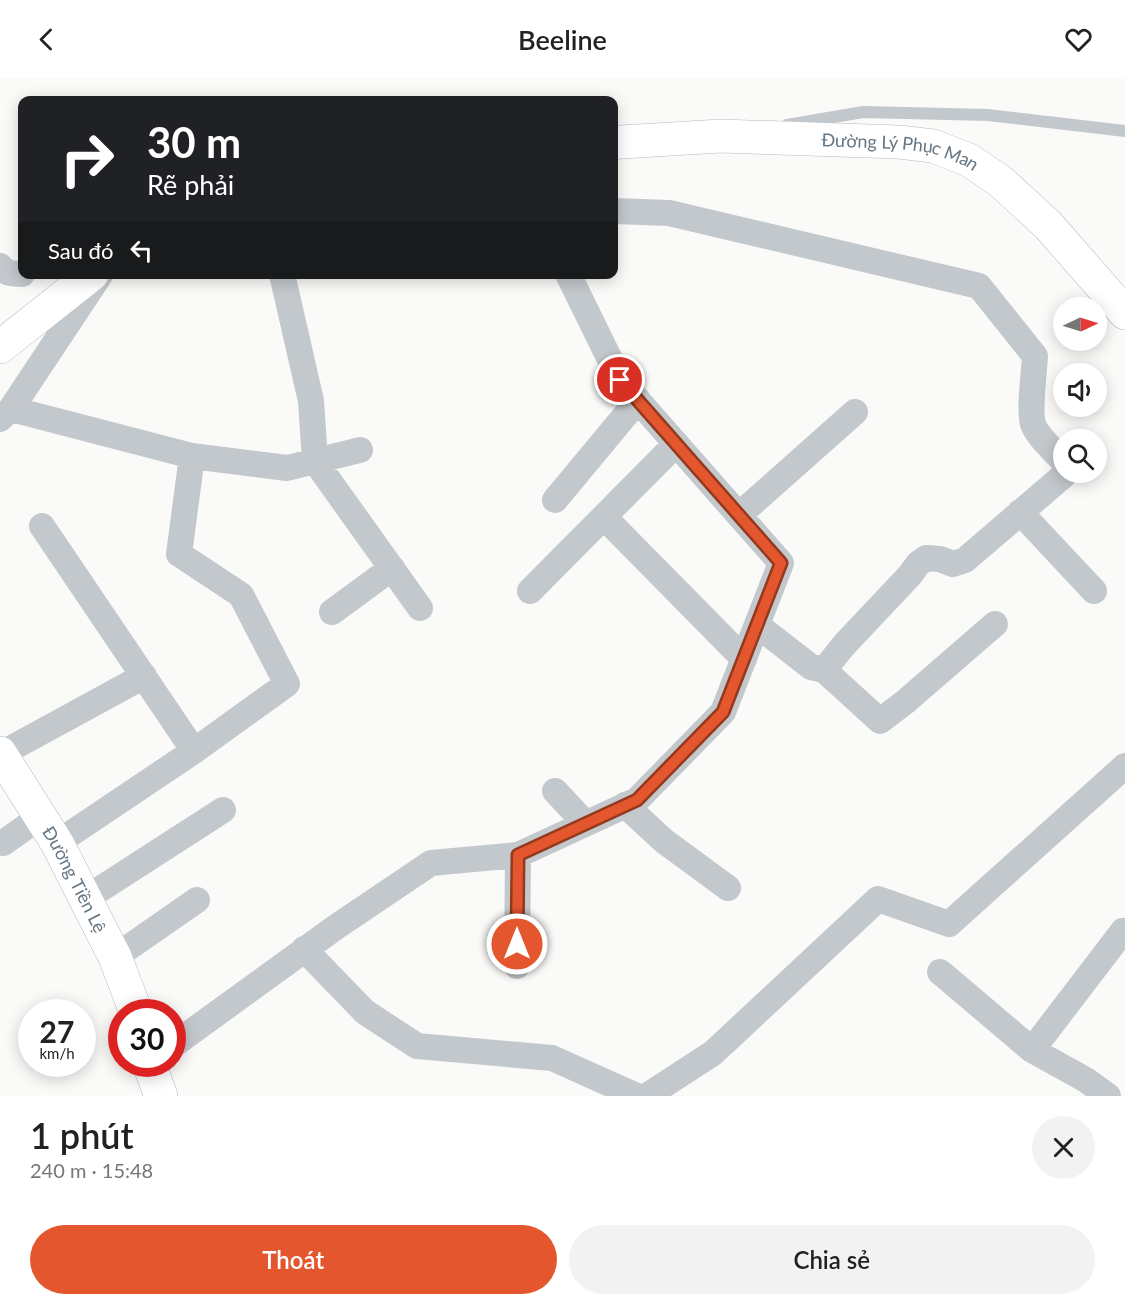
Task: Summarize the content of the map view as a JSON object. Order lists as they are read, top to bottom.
{
  "streets": {
    "main road": ["Đường Lý Phục Man", "Đường Tiền Lệ"]
  },
  "north": "right",
  "page": {
    "header": "Beeline",
    "turn": ["30 m", "Rẽ phải"],
    "then": "Sau đó",
    "speed": "27 km/h",
    "limit": "30",
    "heading": ["1 phút", "240 m · 15:48"],
    "buttons": ["Thoát", "Chia sẻ"]
  }
}
